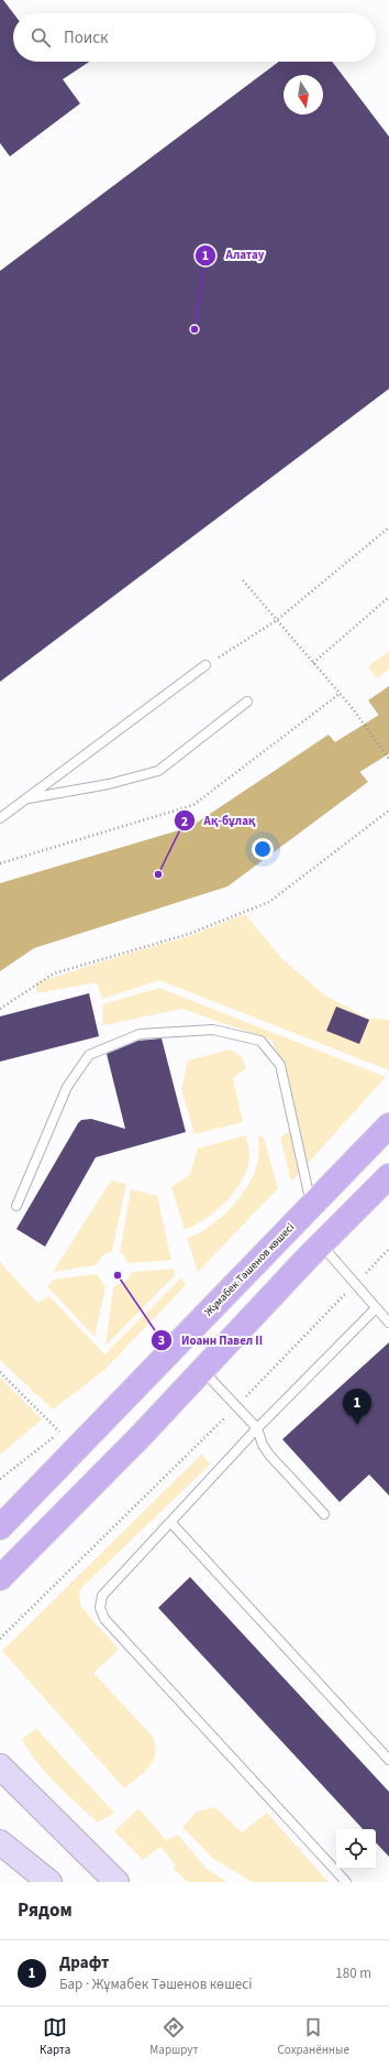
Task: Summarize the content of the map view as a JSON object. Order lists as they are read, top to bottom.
{
  "streets": {
    "main road": ["Жұмабек Тәшенов көшесі"]
  },
  "places": ["Алатау", "Ақ-бұлақ", "Иоанн Павел II"],
  "north": "bottom",
  "page": {
    "search": "Поиск",
    "pins": "1",
    "heading": "Рядом",
    "list": [
      {
        "mark": "1",
        "name": "Драфт",
        "note": "Бар · Жұмабек Тәшенов көшесі",
        "value": "180 m"
      }
    ],
    "nav": ["Карта", "Маршрут", "Сохранённые"]
  }
}
